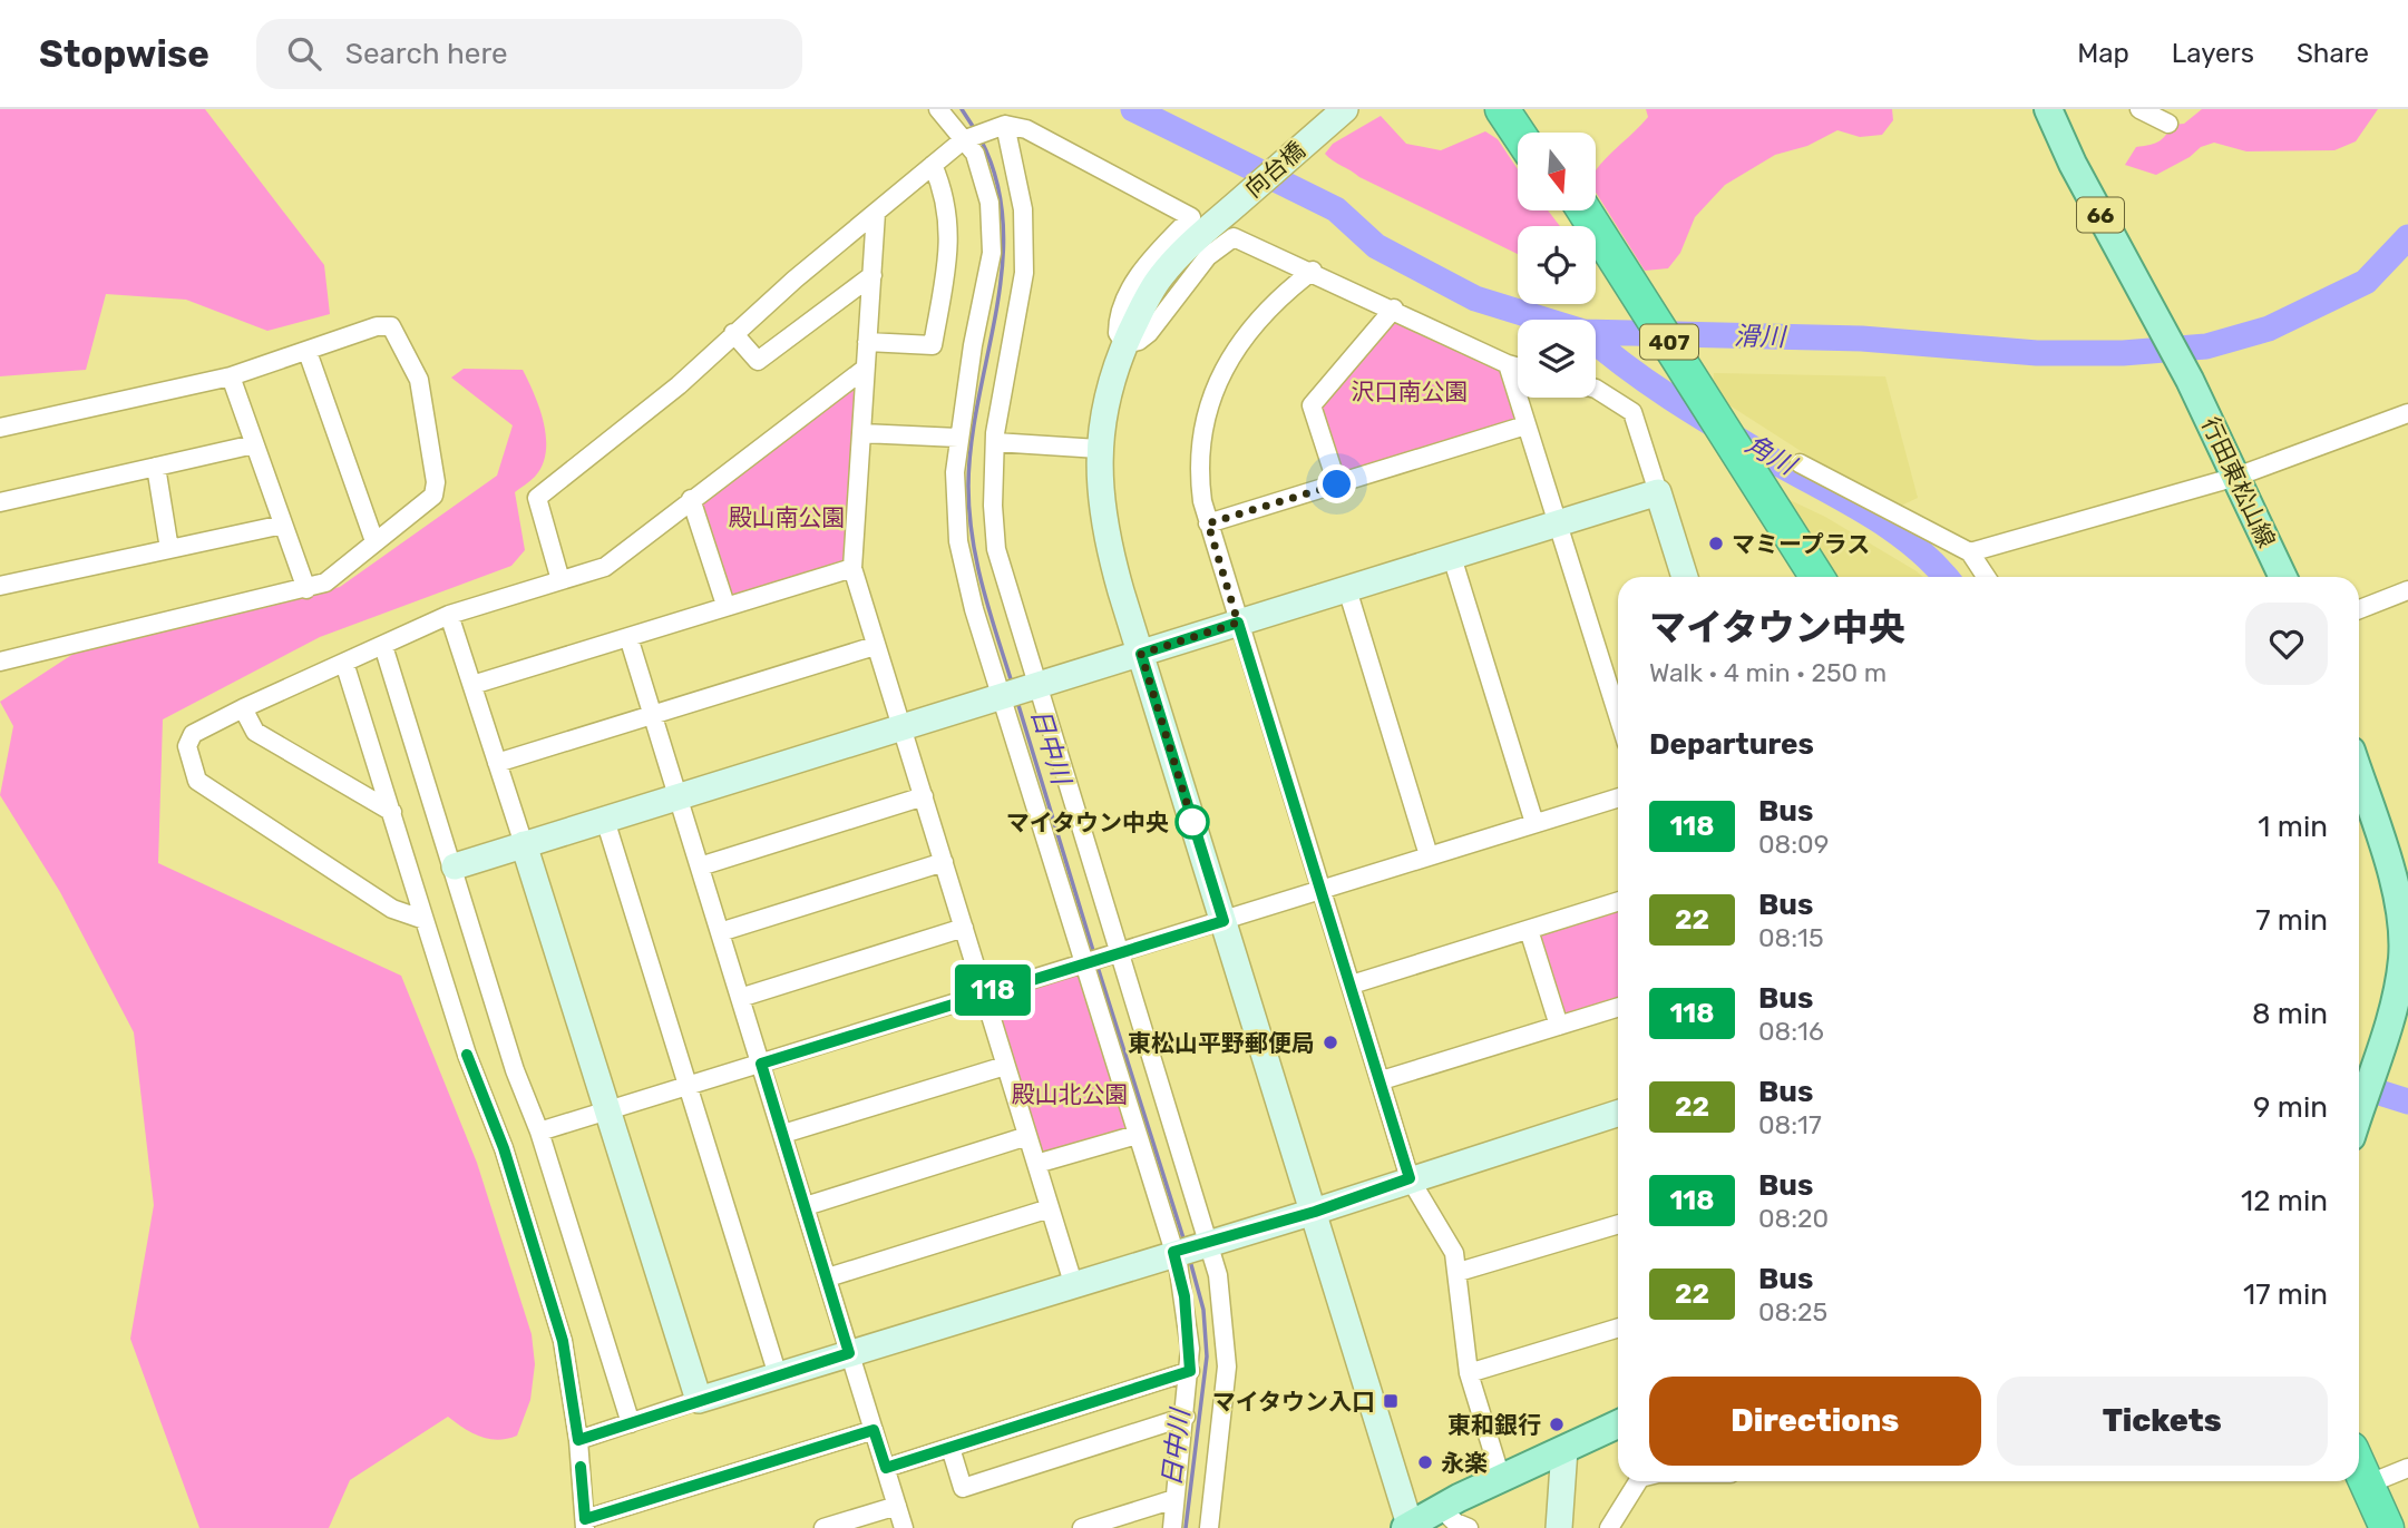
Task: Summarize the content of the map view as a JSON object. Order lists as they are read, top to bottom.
{
  "streets": {
    "highway": ["407"],
    "main road": ["66", "行田東松山線"],
    "street": ["向台橋"]
  },
  "water": ["滑川", "角川", "日中川"],
  "parks": ["沢口南公園", "殿山南公園", "殿山北公園"],
  "places": {
    "other": [
      "マミープラス",
      "マイタウン中央",
      "東松山平野郵便局",
      "東和銀行",
      "永楽"
    ],
    "transit": ["マイタウン入口"]
  },
  "lines": ["bus line 118"],
  "north": "bottom",
  "page": {
    "header": "Stopwise",
    "search": "Search here",
    "nav": ["Map", "Layers", "Share"],
    "on_map": "118",
    "heading": [
      ["マイタウン中央", "Walk · 4 min · 250 m"],
      "Departures"
    ],
    "list": [
      {
        "mark": "118",
        "name": "Bus",
        "note": "08:09",
        "value": "1 min"
      },
      {
        "mark": "22",
        "name": "Bus",
        "note": "08:15",
        "value": "7 min"
      },
      {
        "mark": "118",
        "name": "Bus",
        "note": "08:16",
        "value": "8 min"
      },
      {
        "mark": "22",
        "name": "Bus",
        "note": "08:17",
        "value": "9 min"
      },
      {
        "mark": "118",
        "name": "Bus",
        "note": "08:20",
        "value": "12 min"
      },
      {
        "mark": "22",
        "name": "Bus",
        "note": "08:25",
        "value": "17 min"
      }
    ],
    "buttons": ["Directions", "Tickets"]
  }
}
